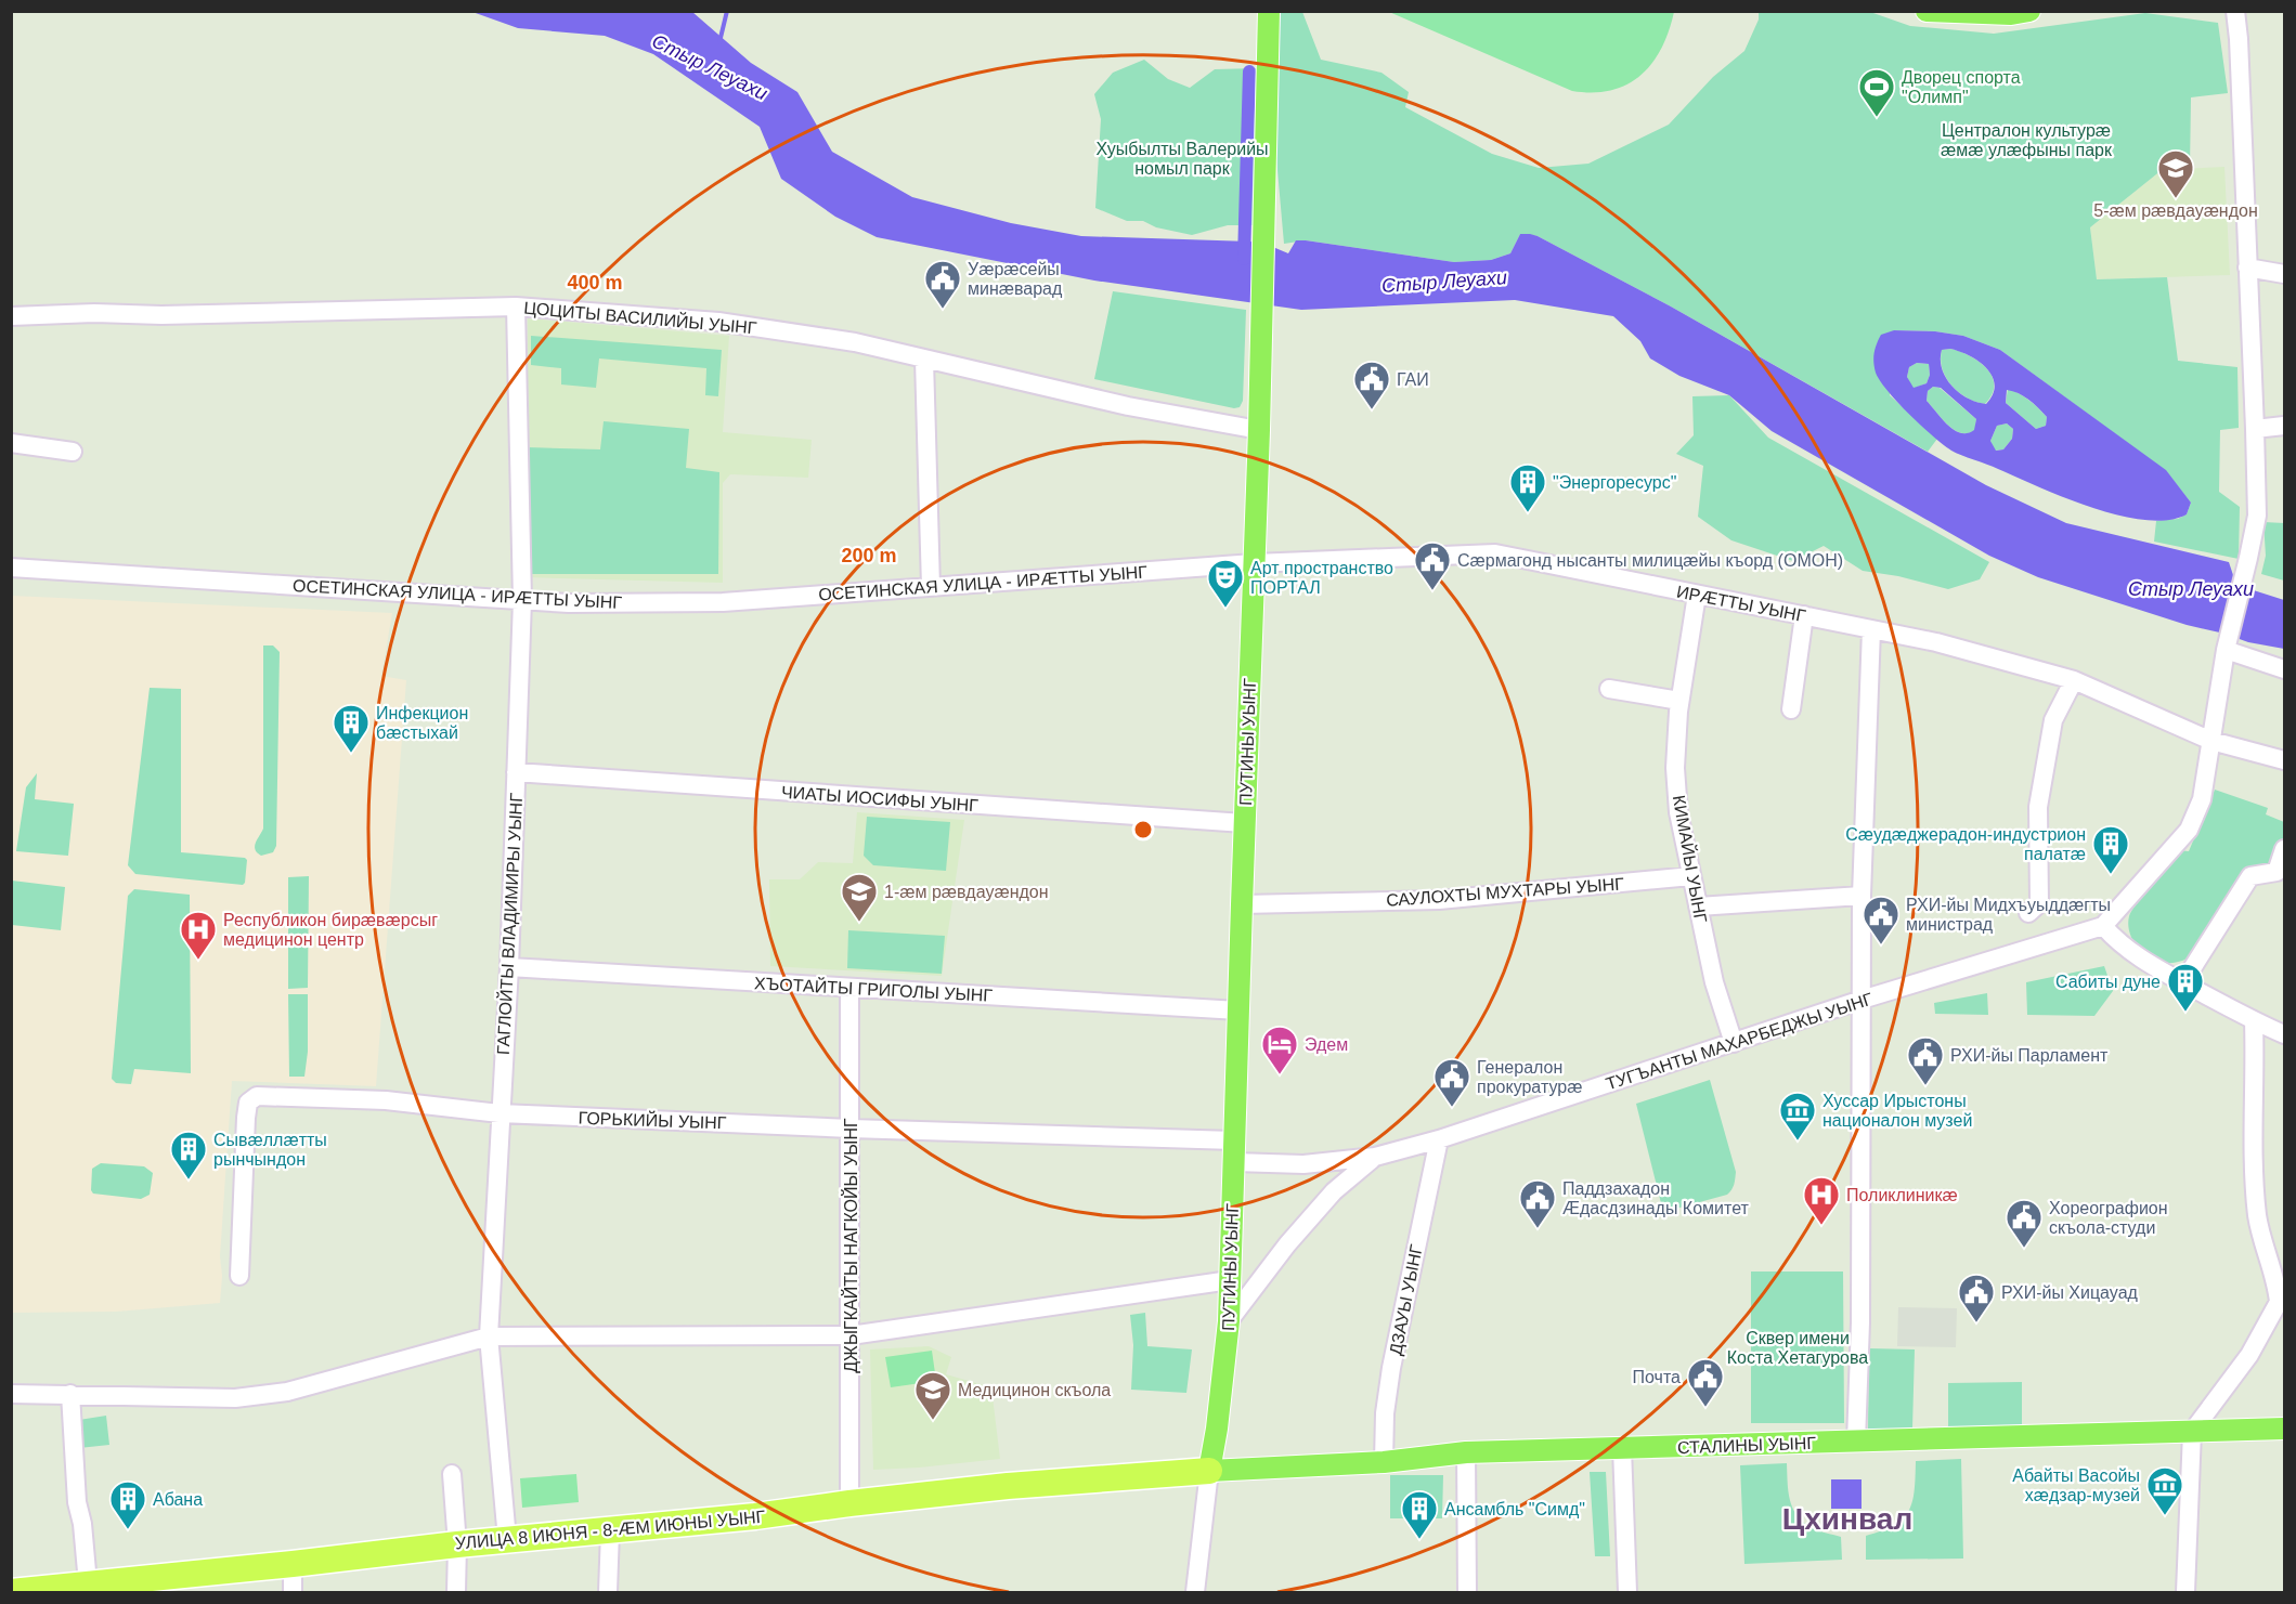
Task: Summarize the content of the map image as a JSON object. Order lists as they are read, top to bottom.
{
  "streets": {
    "highway": ["УЛИЦА 8 ИЮНЯ - 8-ӔМ ИЮНЫ УЫНГ"],
    "main road": ["ПУТИНЫ УЫНГ", "СТАЛИНЫ УЫНГ"],
    "street": [
      "ЦОЦИТЫ ВАСИЛИЙЫ УЫНГ",
      "ОСЕТИНСКАЯ УЛИЦА - ИРÆТТЫ УЫНГ",
      "ИРÆТТЫ УЫНГ",
      "ЧИАТЫ ИОСИФЫ УЫНГ",
      "КИМАЙЫ УЫНГ",
      "САУЛОХТЫ МУХТАРЫ УЫНГ",
      "ГАГЛОЙТЫ ВЛАДИМИРЫ УЫНГ",
      "ХЪОТАЙТЫ ГРИГОЛЫ УЫНГ",
      "ТУГЪАНТЫ МАХАРБЕДЖЫ УЫНГ",
      "ГОРЬКИЙЫ УЫНГ",
      "ДЖЫГКАЙТЫ НАГКОЙЫ УЫНГ",
      "ДЗАУЫ УЫНГ"
    ]
  },
  "crossings": [
    ["ЦОЦИТЫ ВАСИЛИЙЫ УЫНГ", "ПУТИНЫ УЫНГ"],
    ["ЦОЦИТЫ ВАСИЛИЙЫ УЫНГ", "ГАГЛОЙТЫ ВЛАДИМИРЫ УЫНГ"],
    ["ОСЕТИНСКАЯ УЛИЦА - ИРÆТТЫ УЫНГ", "ИРÆТТЫ УЫНГ"],
    ["ОСЕТИНСКАЯ УЛИЦА - ИРÆТТЫ УЫНГ", "ПУТИНЫ УЫНГ"],
    ["ОСЕТИНСКАЯ УЛИЦА - ИРÆТТЫ УЫНГ", "ГАГЛОЙТЫ ВЛАДИМИРЫ УЫНГ"],
    ["ИРÆТТЫ УЫНГ", "ПУТИНЫ УЫНГ"],
    ["ИРÆТТЫ УЫНГ", "КИМАЙЫ УЫНГ"],
    ["ПУТИНЫ УЫНГ", "ЧИАТЫ ИОСИФЫ УЫНГ"],
    ["ПУТИНЫ УЫНГ", "САУЛОХТЫ МУХТАРЫ УЫНГ"],
    ["ПУТИНЫ УЫНГ", "ХЪОТАЙТЫ ГРИГОЛЫ УЫНГ"],
    ["ПУТИНЫ УЫНГ", "ТУГЪАНТЫ МАХАРБЕДЖЫ УЫНГ"],
    ["ПУТИНЫ УЫНГ", "ГОРЬКИЙЫ УЫНГ"],
    ["ПУТИНЫ УЫНГ", "СТАЛИНЫ УЫНГ"],
    ["ПУТИНЫ УЫНГ", "УЛИЦА 8 ИЮНЯ - 8-ӔМ ИЮНЫ УЫНГ"],
    ["ЧИАТЫ ИОСИФЫ УЫНГ", "ГАГЛОЙТЫ ВЛАДИМИРЫ УЫНГ"],
    ["КИМАЙЫ УЫНГ", "САУЛОХТЫ МУХТАРЫ УЫНГ"],
    ["КИМАЙЫ УЫНГ", "ТУГЪАНТЫ МАХАРБЕДЖЫ УЫНГ"],
    ["ГАГЛОЙТЫ ВЛАДИМИРЫ УЫНГ", "ХЪОТАЙТЫ ГРИГОЛЫ УЫНГ"],
    ["ГАГЛОЙТЫ ВЛАДИМИРЫ УЫНГ", "ГОРЬКИЙЫ УЫНГ"],
    ["ГАГЛОЙТЫ ВЛАДИМИРЫ УЫНГ", "УЛИЦА 8 ИЮНЯ - 8-ӔМ ИЮНЫ УЫНГ"],
    ["ХЪОТАЙТЫ ГРИГОЛЫ УЫНГ", "ДЖЫГКАЙТЫ НАГКОЙЫ УЫНГ"],
    ["ТУГЪАНТЫ МАХАРБЕДЖЫ УЫНГ", "ДЗАУЫ УЫНГ"],
    ["ГОРЬКИЙЫ УЫНГ", "ДЖЫГКАЙТЫ НАГКОЙЫ УЫНГ"],
    ["ДЖЫГКАЙТЫ НАГКОЙЫ УЫНГ", "УЛИЦА 8 ИЮНЯ - 8-ӔМ ИЮНЫ УЫНГ"],
    ["ДЗАУЫ УЫНГ", "СТАЛИНЫ УЫНГ"],
    ["СТАЛИНЫ УЫНГ", "УЛИЦА 8 ИЮНЯ - 8-ӔМ ИЮНЫ УЫНГ"]
  ],
  "districts": ["Цхинвал"],
  "water": ["Стыр Леуахи"],
  "parks": ["Централон культурæ æмæ улæфыны парк", "Хуыбылты Валерийы номыл парк", "Сквер имени Коста Хетагурова"],
  "places": {
    "sports": ["Дворец спорта \"Олимп\""],
    "school or university": ["5-æм рӕвдауӕндон", "1-æм рӕвдауӕндон", "Медицинон скъола"],
    "public building": [
      "Уæрæсейы минæварад",
      "ГАИ",
      "Сæрмагонд нысанты милицæйы къорд (ОМОН)",
      "РХИ-йы Мидхъуыддæгты министрад",
      "РХИ-йы Парламент",
      "Генералон прокуратурæ",
      "Паддзахадон Æдасдзинады Комитет",
      "Хореографион скъола-студи",
      "РХИ-йы Хицауад",
      "Почта"
    ],
    "building": [
      "\"Энергоресурс\"",
      "Инфекцион бæстыхай",
      "Сæудæджерадон-индустрион палатæ",
      "Сабиты дуне",
      "Сывæллæтты рынчындон",
      "Абана",
      "Ансамбль \"Симд\""
    ],
    "theatre": ["Арт пространство ПОРТАЛ"],
    "hospital": ["Республикон бирæвæрсыг медицинон центр", "Поликлиникæ"],
    "hotel": ["Эдем"],
    "museum": ["Хуссар Ирыстоны националон музей", "Абайты Васойы хæдзар-музей"]
  },
  "rings": ["400 m", "200 m"]
}
